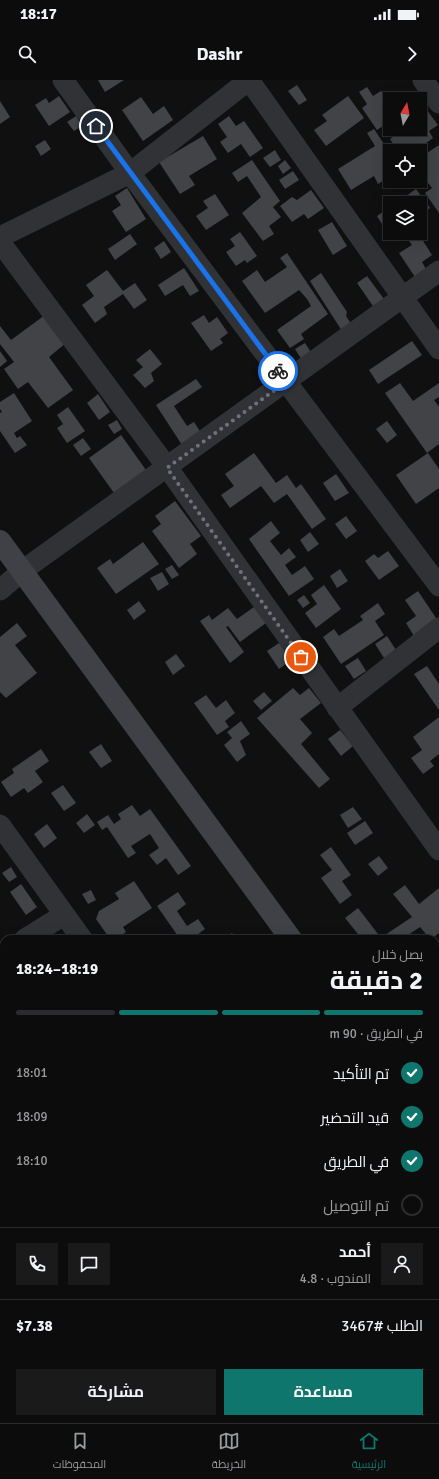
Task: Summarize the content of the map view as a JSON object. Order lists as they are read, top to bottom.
{
  "north": "top",
  "page": {
    "status": "18:17",
    "header": "Dashr",
    "heading": ["2 دقيقة", "يصل خلال", "18:19–18:24"],
    "panel": [
      "أحمد",
      "المندوب · 4.8",
      "الطلب #3467",
      "$7.38"
    ],
    "bar": "في الطريق · 90 m",
    "list": [
      ["تم التأكيد", "18:01"],
      ["قيد التحضير", "18:09"],
      ["في الطريق", "18:10"],
      "تم التوصيل"
    ],
    "buttons": ["مساعدة", "مشاركة"],
    "tabs": ["الرئيسية", "الخريطة", "المحفوظات"]
  }
}
